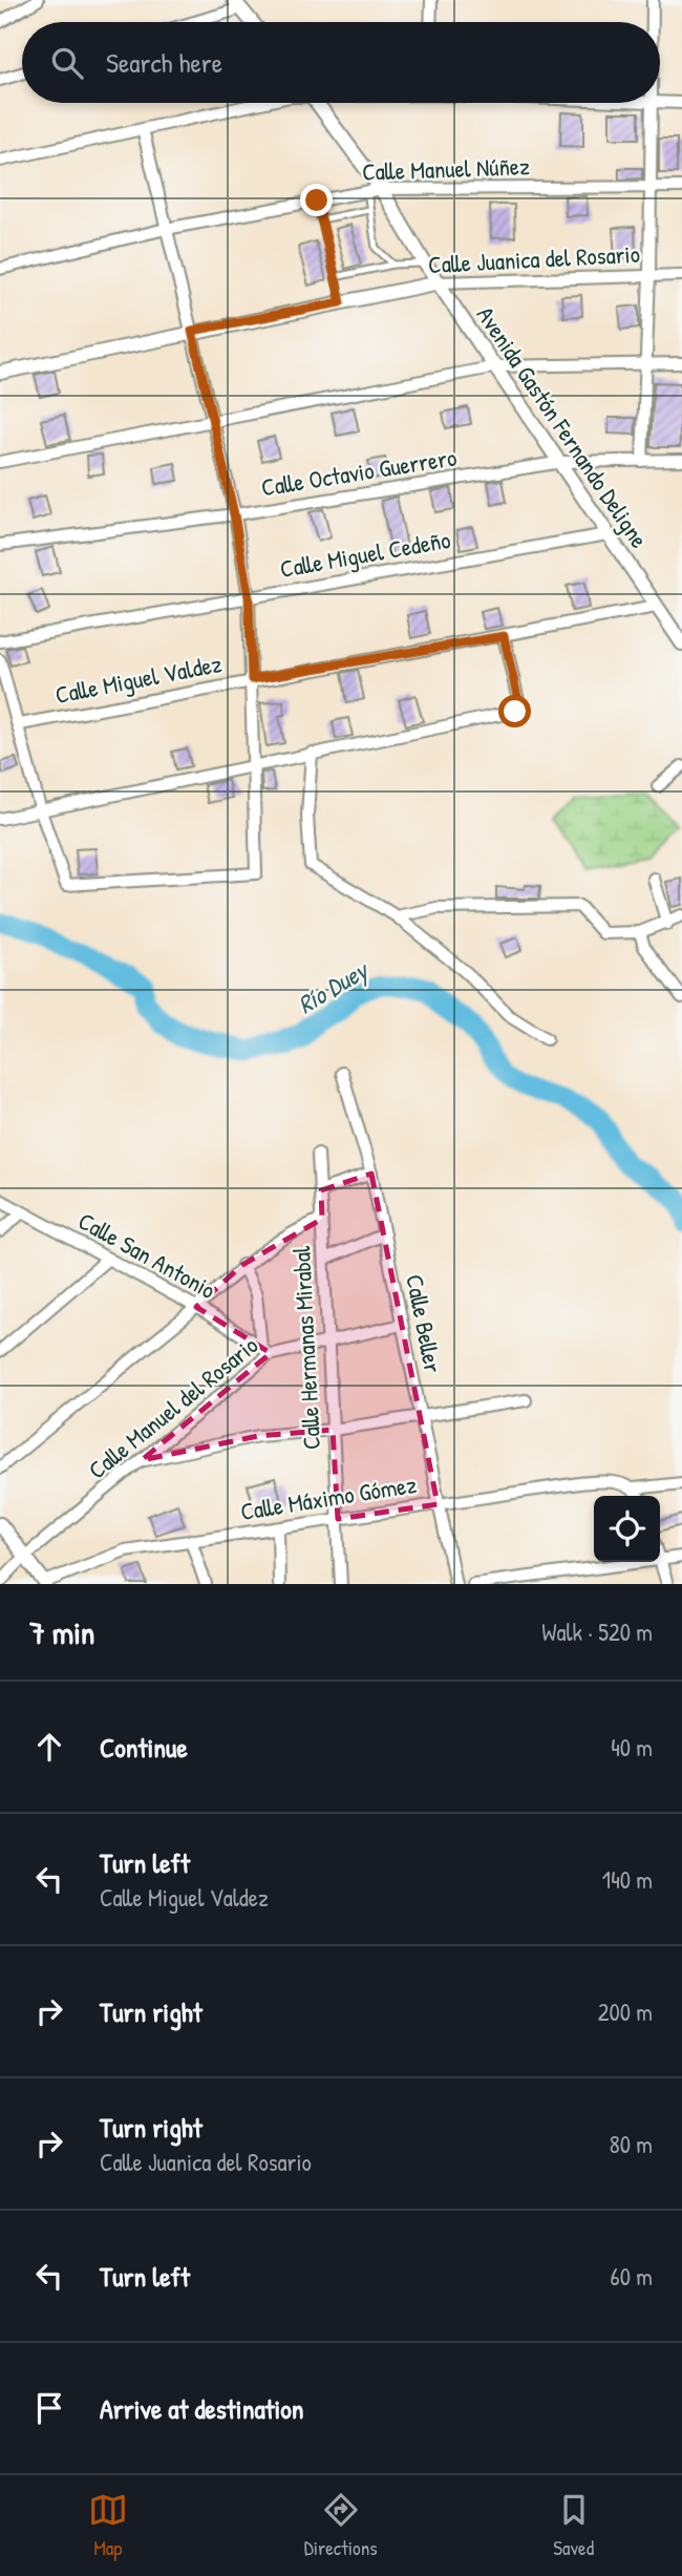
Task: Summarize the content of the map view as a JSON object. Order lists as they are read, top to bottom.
{
  "streets": {
    "street": [
      "Calle Manuel Núñez",
      "Calle Juanica del Rosario",
      "Avenida Gastón Fernando Deligne",
      "Calle Octavio Guerrero",
      "Calle Miguel Cedeño",
      "Calle Miguel Valdez",
      "Calle San Antonio",
      "Calle Beller",
      "Calle Hermanas Mirabal",
      "Calle Manuel del Rosario",
      "Calle Máximo Gómez"
    ]
  },
  "crossings": [
    ["Calle Manuel Núñez", "Avenida Gastón Fernando Deligne"],
    ["Calle Juanica del Rosario", "Avenida Gastón Fernando Deligne"],
    ["Avenida Gastón Fernando Deligne", "Calle Octavio Guerrero"],
    ["Avenida Gastón Fernando Deligne", "Calle Miguel Cedeño"],
    ["Avenida Gastón Fernando Deligne", "Calle Miguel Valdez"],
    ["Calle San Antonio", "Calle Manuel del Rosario"],
    ["Calle Beller", "Calle Manuel del Rosario"],
    ["Calle Beller", "Calle Máximo Gómez"],
    ["Calle Hermanas Mirabal", "Calle Manuel del Rosario"],
    ["Calle Hermanas Mirabal", "Calle Máximo Gómez"]
  ],
  "water": ["Río Duey"],
  "page": {
    "search": "Search here",
    "heading": ["7 min", "Walk · 520 m"],
    "list": [
      ["Continue", "40 m"],
      ["Turn left", "Calle Miguel Valdez", "140 m"],
      ["Turn right", "200 m"],
      ["Turn right", "Calle Juanica del Rosario", "80 m"],
      ["Turn left", "60 m"],
      "Arrive at destination"
    ],
    "nav": ["Map", "Directions", "Saved"]
  }
}
